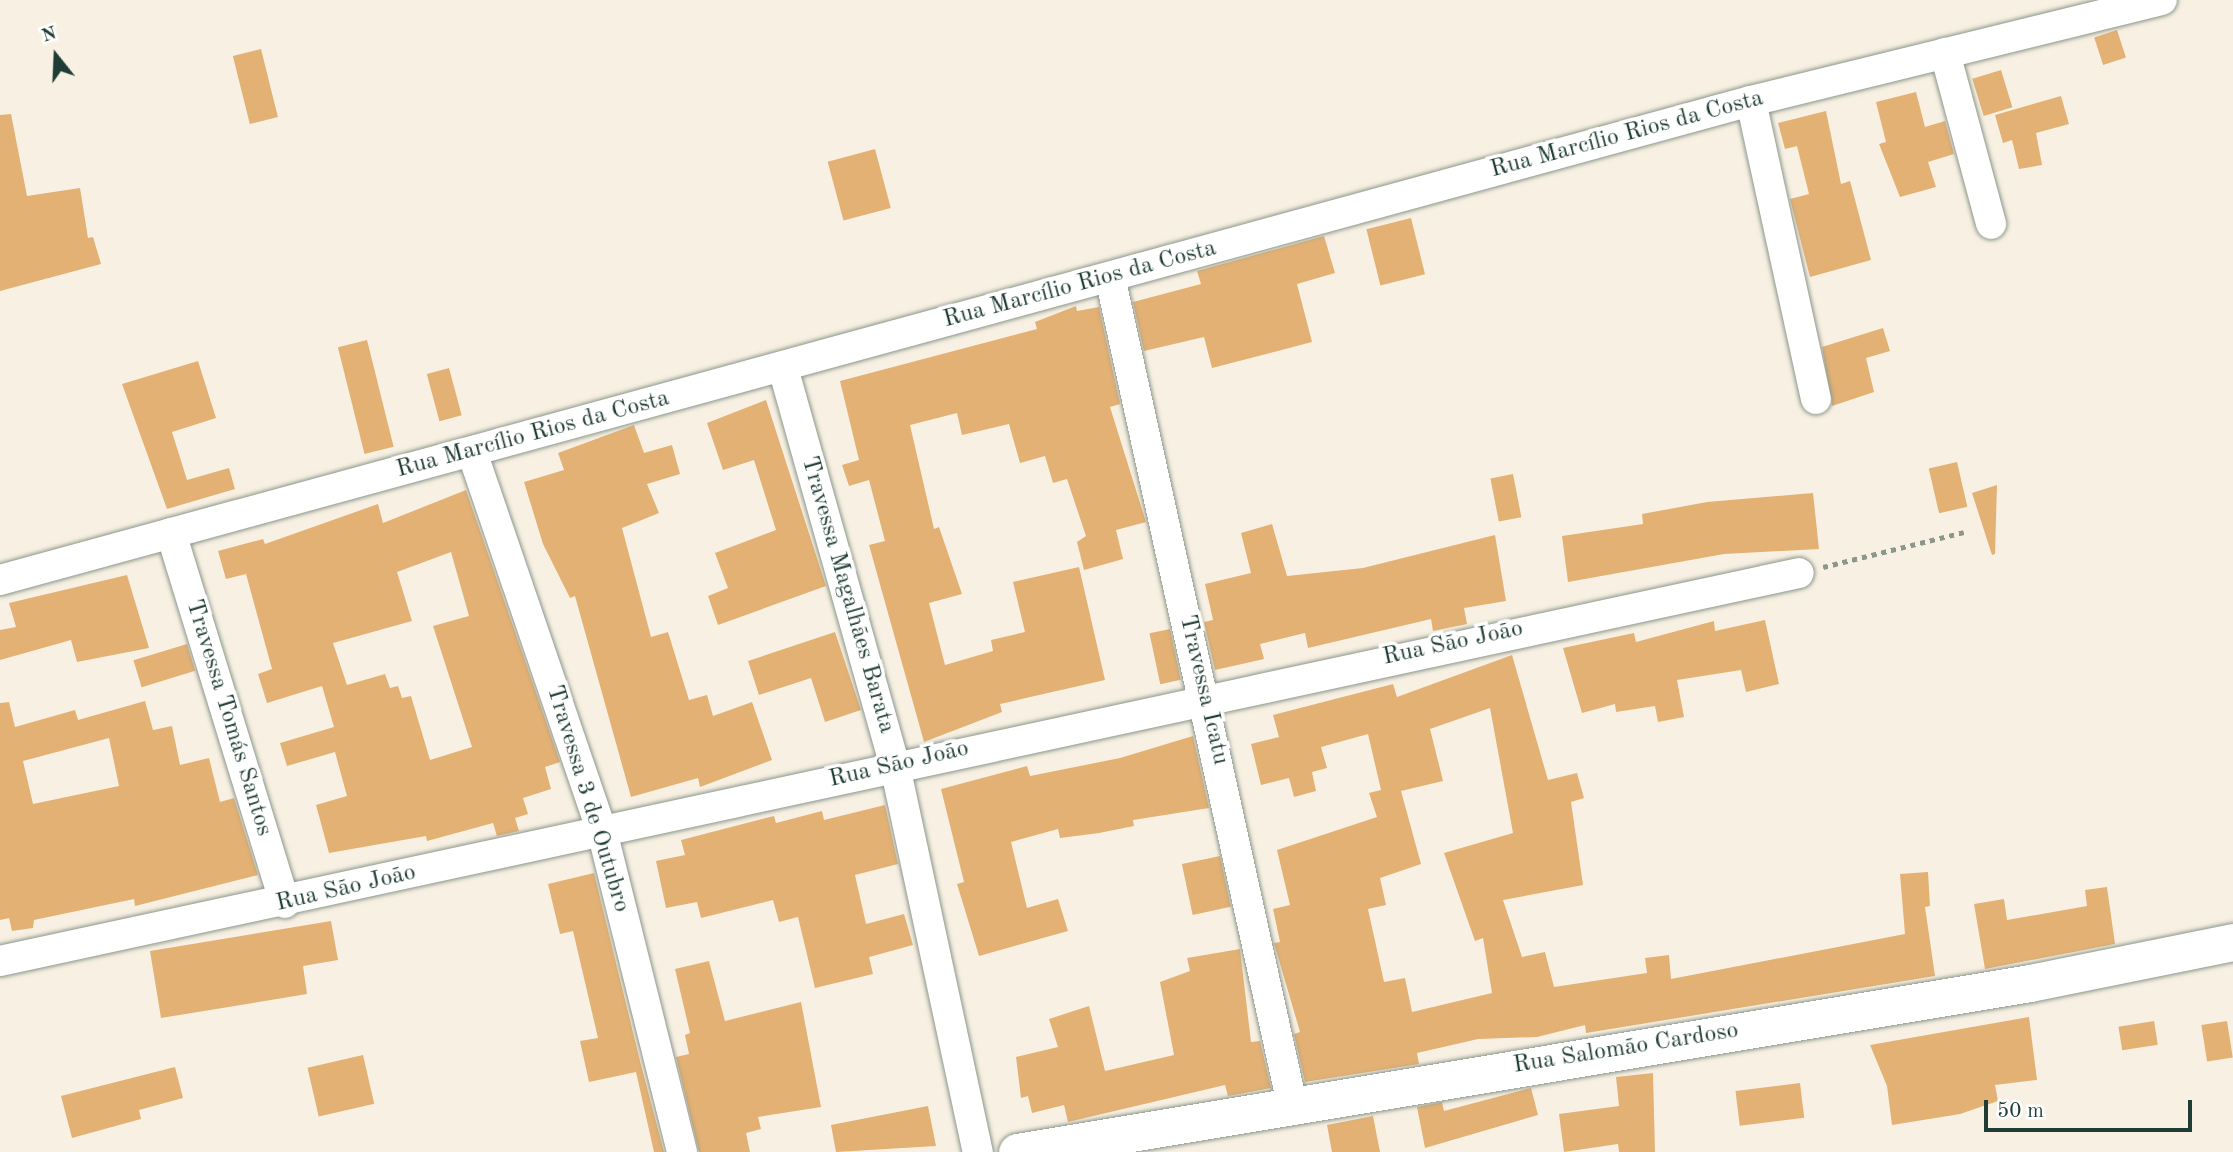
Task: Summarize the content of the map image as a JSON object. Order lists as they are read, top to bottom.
{
  "streets": {
    "street": [
      "Rua Marcílio Rios da Costa",
      "Travessa Magalhães Barata",
      "Rua São João",
      "Travessa Icatu",
      "Travessa Tomás Santos",
      "Travessa 3 de Outubro",
      "Rua Salomão Cardoso"
    ]
  },
  "crossings": [
    ["Rua Marcílio Rios da Costa", "Travessa Magalhães Barata"],
    ["Rua Marcílio Rios da Costa", "Travessa Icatu"],
    ["Rua Marcílio Rios da Costa", "Travessa Tomás Santos"],
    ["Rua Marcílio Rios da Costa", "Travessa 3 de Outubro"],
    ["Travessa Magalhães Barata", "Rua São João"],
    ["Rua São João", "Travessa Icatu"],
    ["Rua São João", "Travessa Tomás Santos"],
    ["Rua São João", "Travessa 3 de Outubro"],
    ["Travessa Icatu", "Rua Salomão Cardoso"]
  ],
  "scale_bar": "50 m",
  "north": "top"
}
